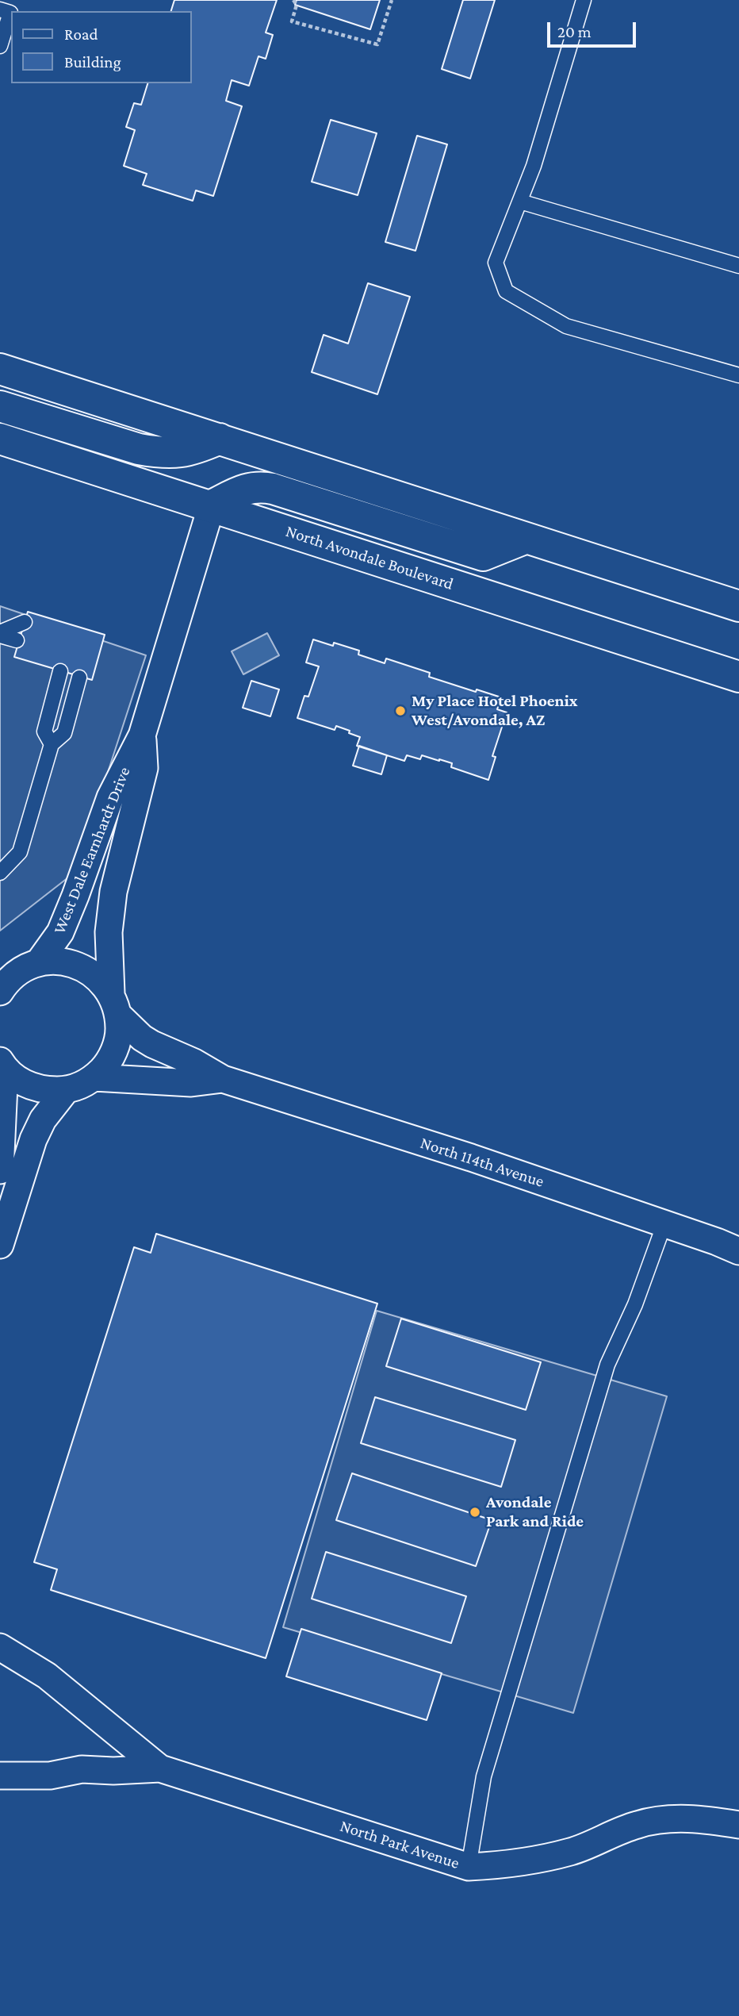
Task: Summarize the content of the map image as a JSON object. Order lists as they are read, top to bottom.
{
  "streets": {
    "main road": ["North Avondale Boulevard"],
    "street": ["West Dale Earnhardt Drive", "North 114th Avenue", "North Park Avenue"]
  },
  "crossings": [
    ["North Avondale Boulevard", "West Dale Earnhardt Drive"]
  ],
  "places": ["My Place Hotel Phoenix West/Avondale, AZ", "Avondale Park and Ride"],
  "legend": ["Road", "Building"],
  "scale_bar": "20 m"
}
